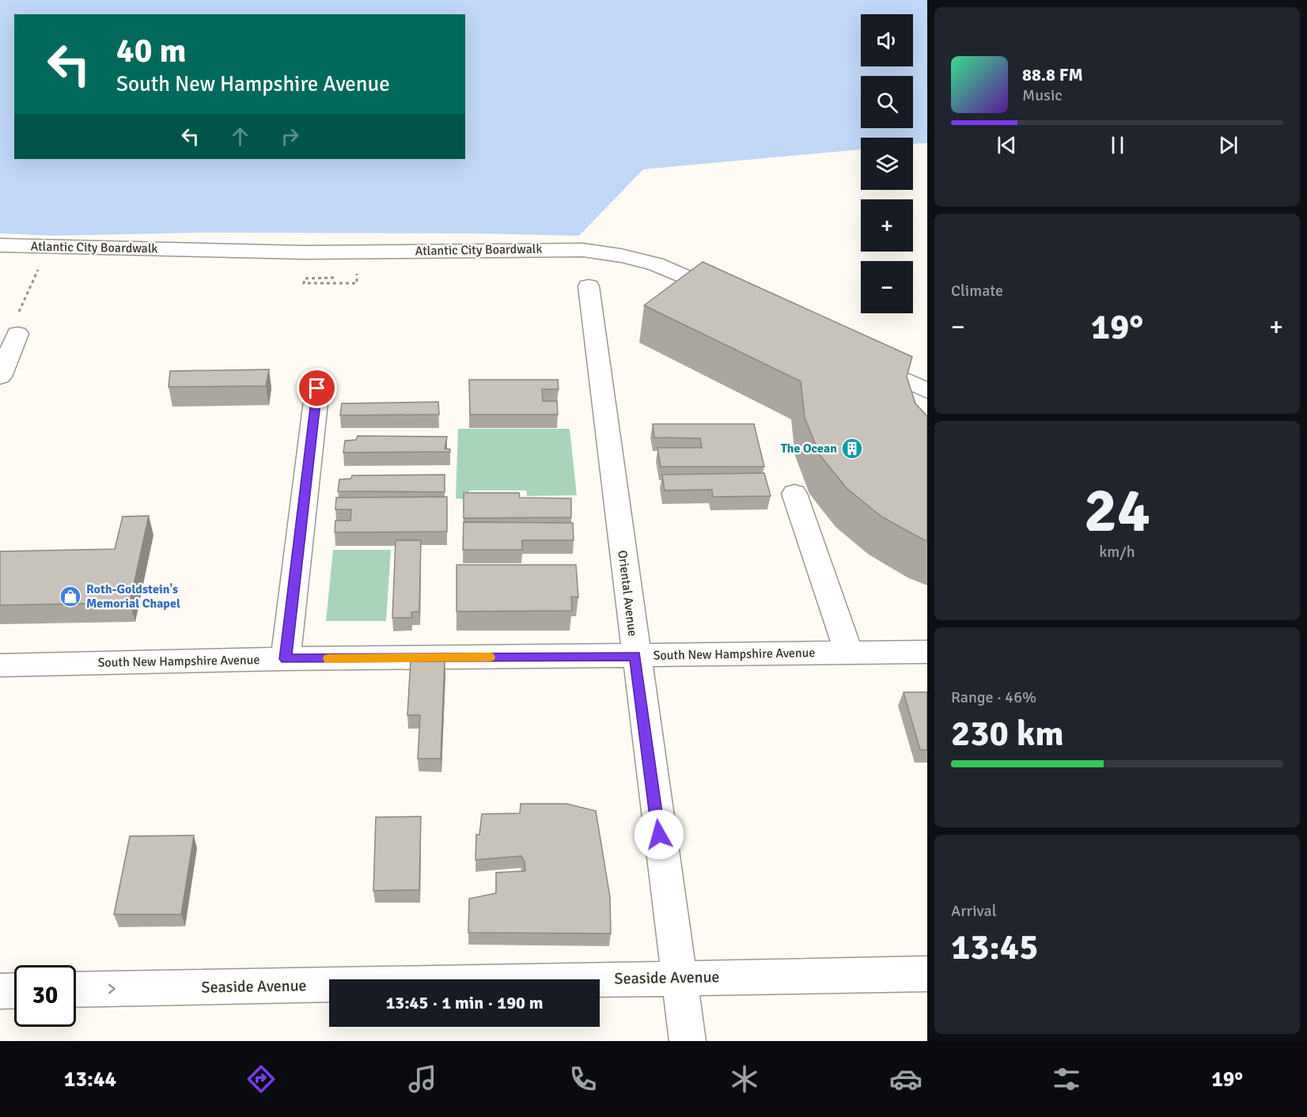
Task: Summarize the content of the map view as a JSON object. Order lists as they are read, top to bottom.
{
  "streets": {
    "street": [
      "Atlantic City Boardwalk",
      "Oriental Avenue",
      "South New Hampshire Avenue",
      "Seaside Avenue"
    ]
  },
  "crossings": [
    ["Oriental Avenue", "South New Hampshire Avenue"],
    ["Oriental Avenue", "Seaside Avenue"]
  ],
  "one_way": ["Seaside Avenue"],
  "places": {
    "building": ["The Ocean"],
    "shop": ["Roth-Goldstein's Memorial Chapel"]
  },
  "page": {
    "map_buttons": ["+", "−"],
    "turn": ["40 m", "South New Hampshire Avenue"],
    "song": ["88.8 FM", "Music"],
    "tile": [
      "Climate",
      ["24", "km/h"],
      ["Range · 46%", "230 km"],
      ["Arrival", "13:45"]
    ],
    "heat": ["−", "19°", "+"],
    "limit": "30",
    "trip": "13:45 · 1 min · 190 m",
    "tabs": ["13:44", "19°"]
  }
}
